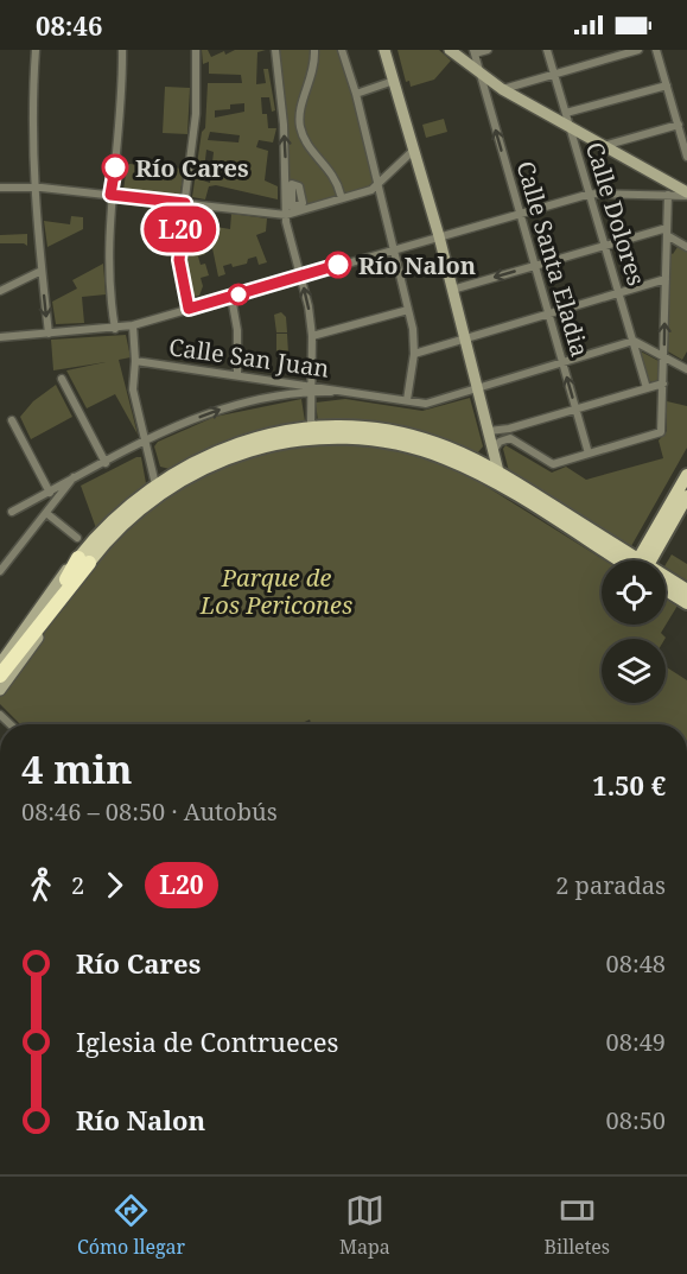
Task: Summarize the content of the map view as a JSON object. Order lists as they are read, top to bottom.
{
  "streets": {
    "street": ["Calle Dolores", "Calle Santa Eladia", "Calle San Juan"]
  },
  "crossings": [
    ["Calle Dolores", "Calle San Juan"],
    ["Calle Santa Eladia", "Calle San Juan"]
  ],
  "one_way": ["Calle Santa Eladia"],
  "parks": ["Parque de Los Pericones"],
  "places": ["Río Cares", "Río Nalon"],
  "lines": ["bus line L20"],
  "page": {
    "status": "08:46",
    "on_map": "L20",
    "heading": ["4 min", "08:46 – 08:50 · Autobús", "1.50 €"],
    "legs": ["2", "L20", "2 paradas"],
    "list": [
      {
        "name": "Río Cares",
        "value": "08:48"
      },
      {
        "name": "Iglesia de Contrueces",
        "value": "08:49"
      },
      {
        "name": "Río Nalon",
        "value": "08:50"
      }
    ],
    "tabs": ["Cómo llegar", "Mapa", "Billetes"]
  }
}
